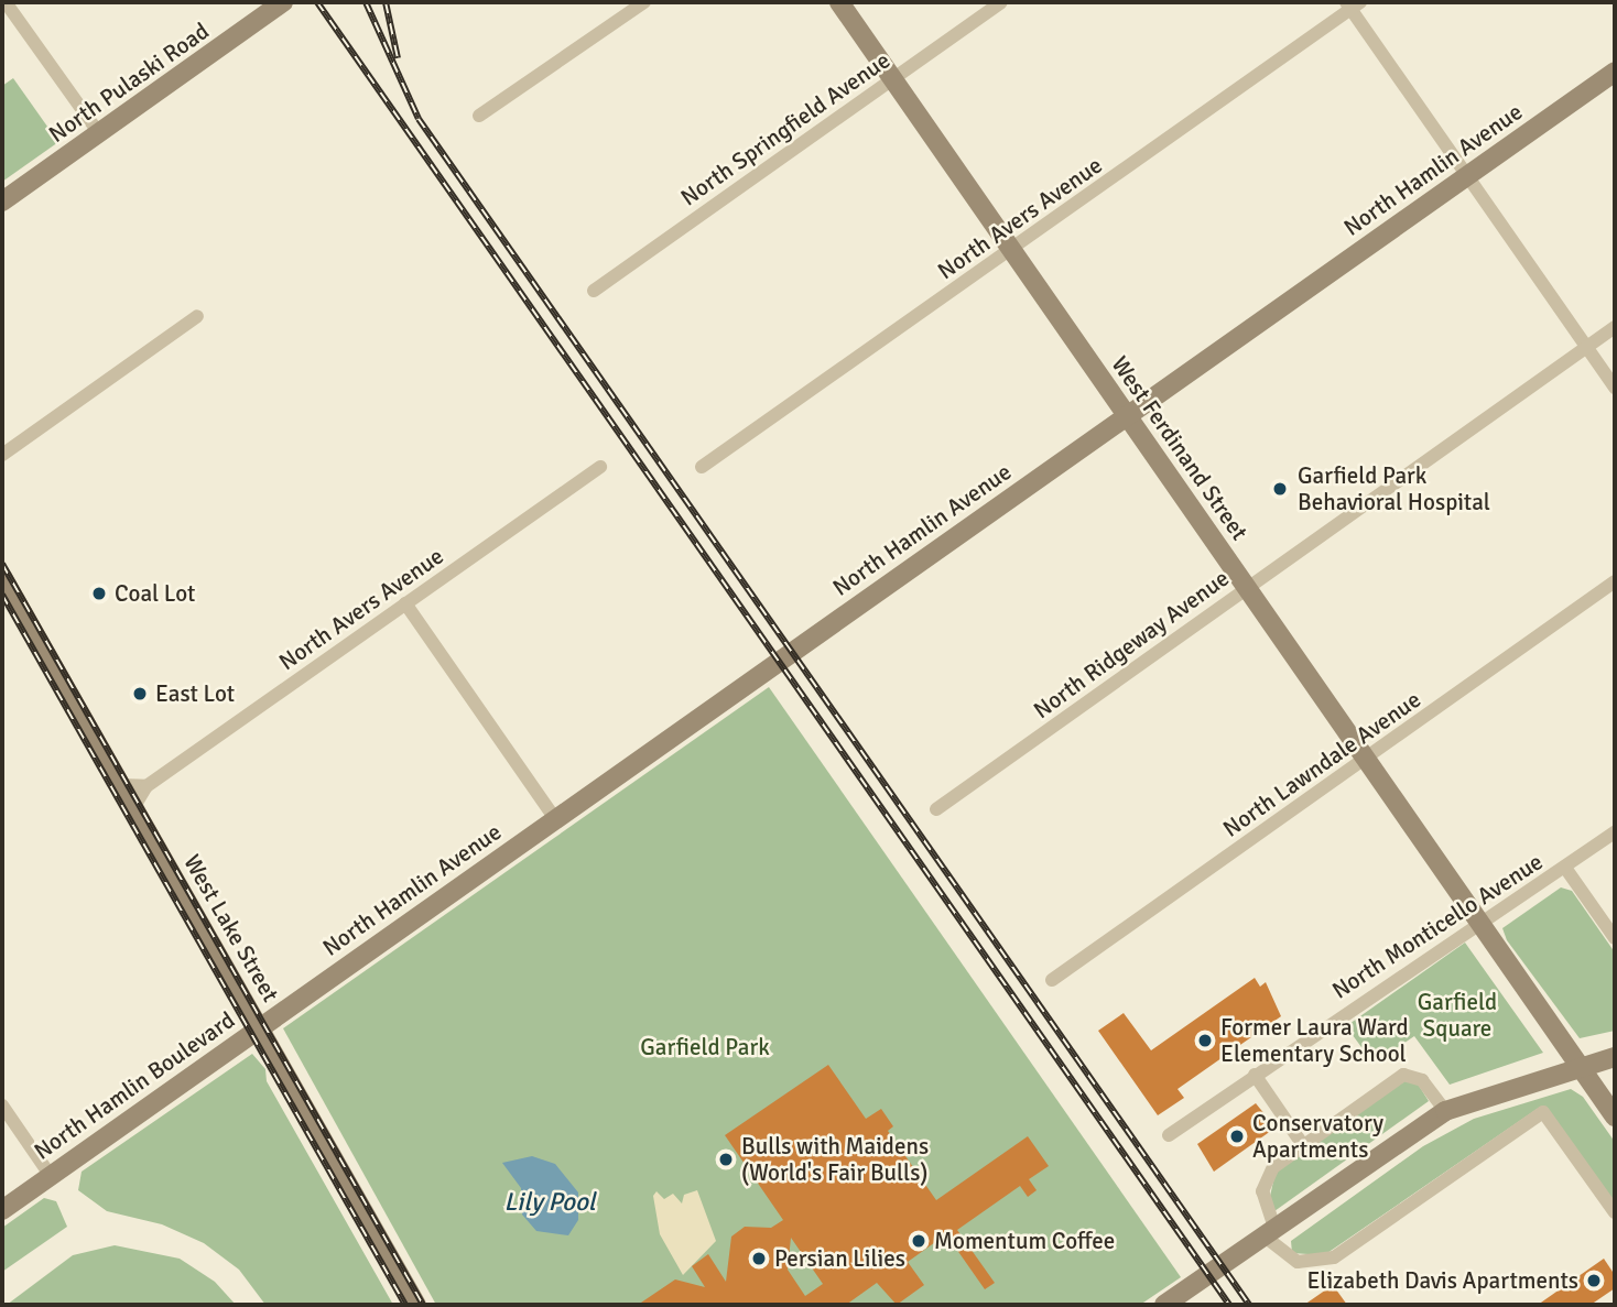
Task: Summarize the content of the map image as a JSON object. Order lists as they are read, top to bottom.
{
  "streets": {
    "street": [
      "North Pulaski Road",
      "North Springfield Avenue",
      "North Hamlin Avenue",
      "North Avers Avenue",
      "West Ferdinand Street",
      "North Ridgeway Avenue",
      "North Lawndale Avenue",
      "North Monticello Avenue",
      "West Lake Street",
      "North Hamlin Boulevard"
    ]
  },
  "crossings": [
    ["North Springfield Avenue", "West Ferdinand Street"],
    ["North Hamlin Avenue", "West Ferdinand Street"],
    ["North Hamlin Avenue", "West Lake Street"],
    ["North Hamlin Avenue", "North Hamlin Boulevard"],
    ["North Avers Avenue", "West Ferdinand Street"],
    ["North Avers Avenue", "West Lake Street"],
    ["West Ferdinand Street", "North Ridgeway Avenue"],
    ["West Ferdinand Street", "North Lawndale Avenue"],
    ["West Ferdinand Street", "North Monticello Avenue"],
    ["West Lake Street", "North Hamlin Boulevard"]
  ],
  "water": ["Lily Pool"],
  "parks": ["Garfield Square", "Garfield Park"],
  "places": [
    "Garfield Park Behavioral Hospital",
    "Coal Lot",
    "East Lot",
    "Former Laura Ward Elementary School",
    "Conservatory Apartments",
    "Bulls with Maidens (World's Fair Bulls)",
    "Momentum Coffee",
    "Persian Lilies",
    "Elizabeth Davis Apartments"
  ]
}
